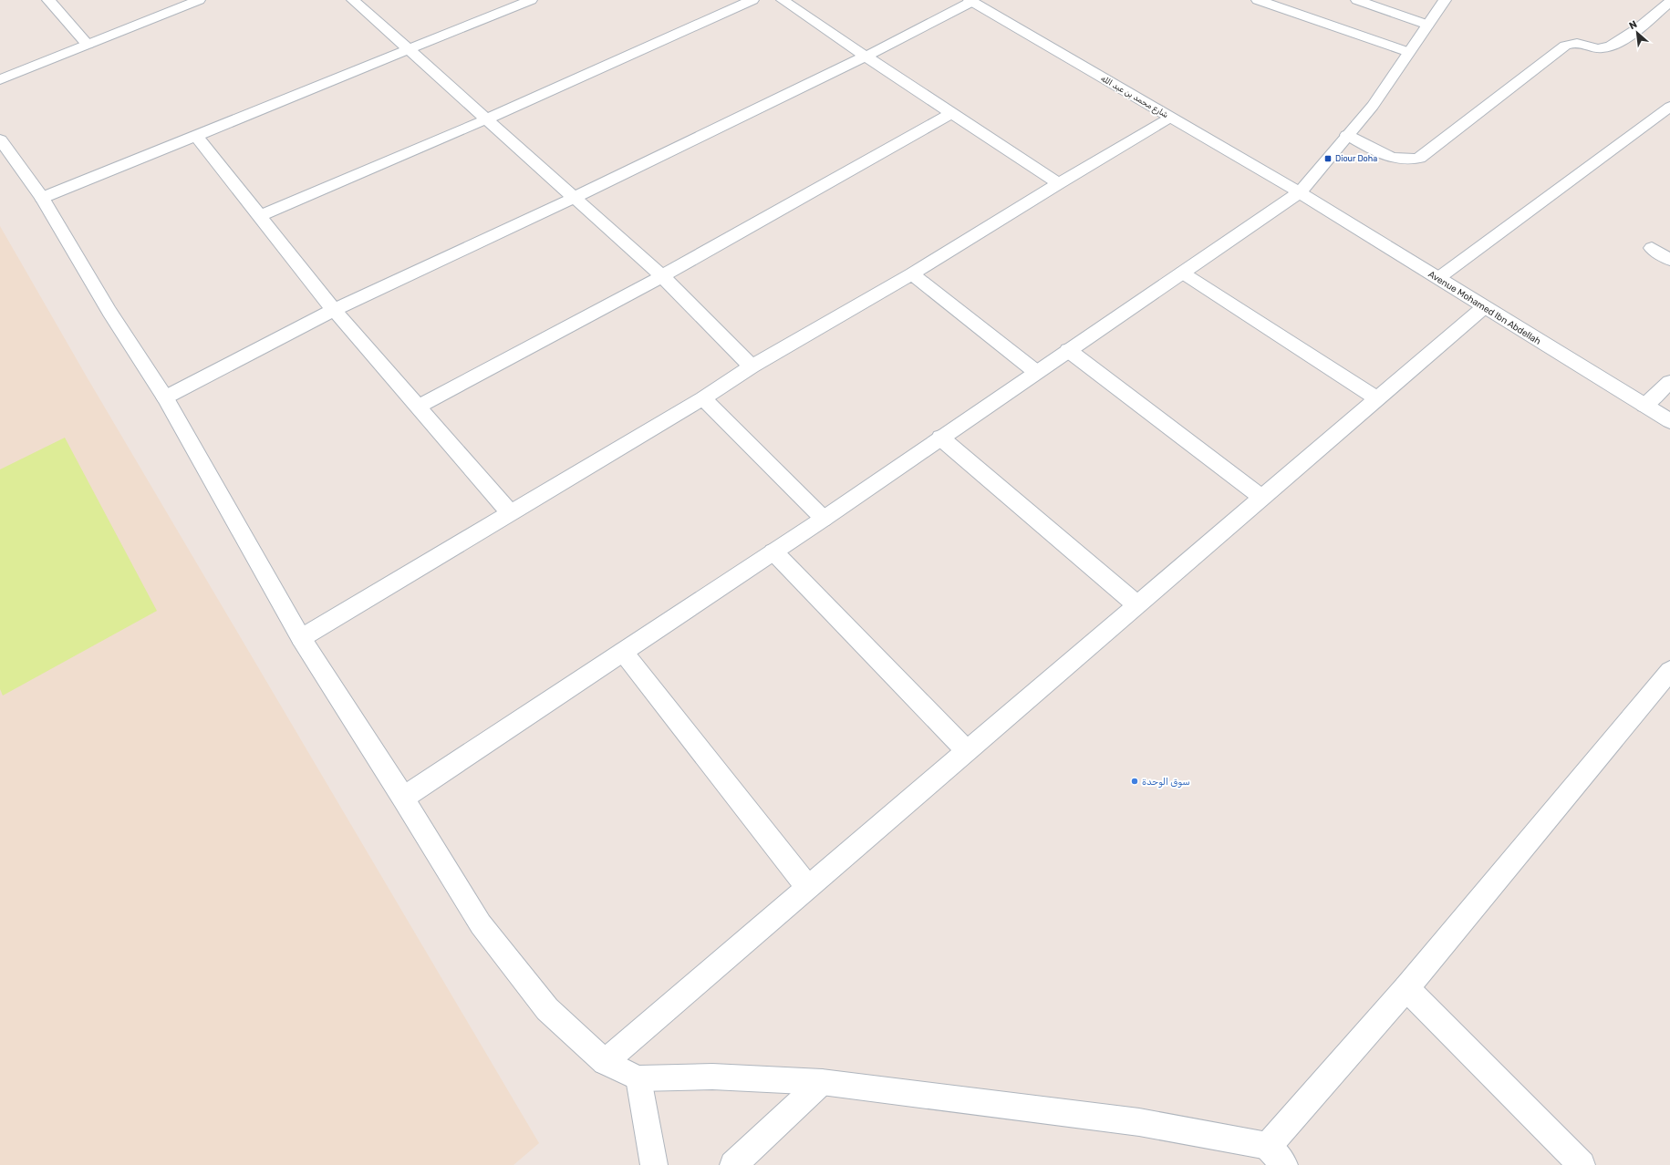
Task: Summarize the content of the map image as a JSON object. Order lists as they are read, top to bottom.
{
  "streets": {
    "street": ["شارع محمد بن عبد الله", "Avenue Mohamed Ibn Abdellah"]
  },
  "crossings": [
    ["شارع محمد بن عبد الله", "Avenue Mohamed Ibn Abdellah"]
  ],
  "places": {
    "transit": ["Diour Doha"],
    "other": ["سوق الوحدة"]
  },
  "north": "top left"
}
